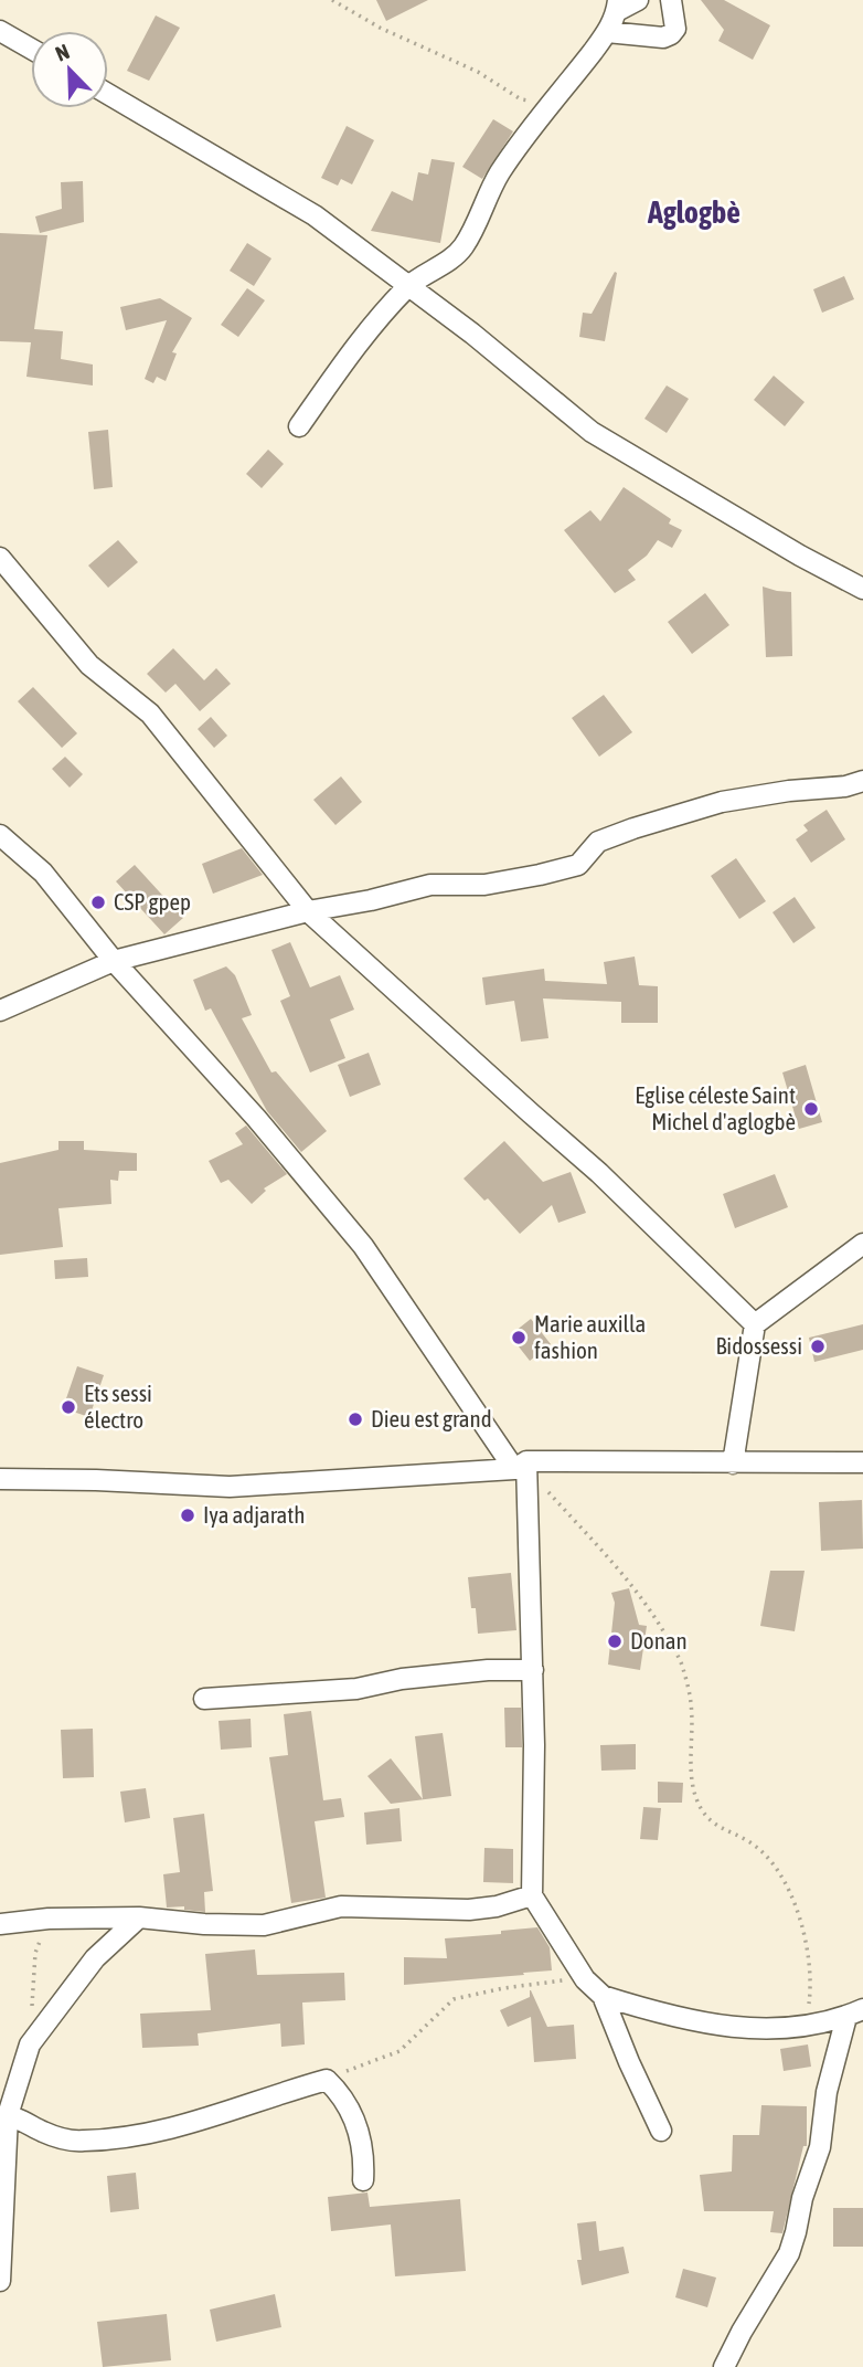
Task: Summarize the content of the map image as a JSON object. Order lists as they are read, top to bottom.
{
  "districts": ["Aglogbè"],
  "places": [
    "CSP gpep",
    "Eglise céleste Saint Michel d'aglogbè",
    "Marie auxilla fashion",
    "Bidossessi",
    "Ets sessi électro",
    "Dieu est grand",
    "Iya adjarath",
    "Donan"
  ],
  "north": "top left"
}
